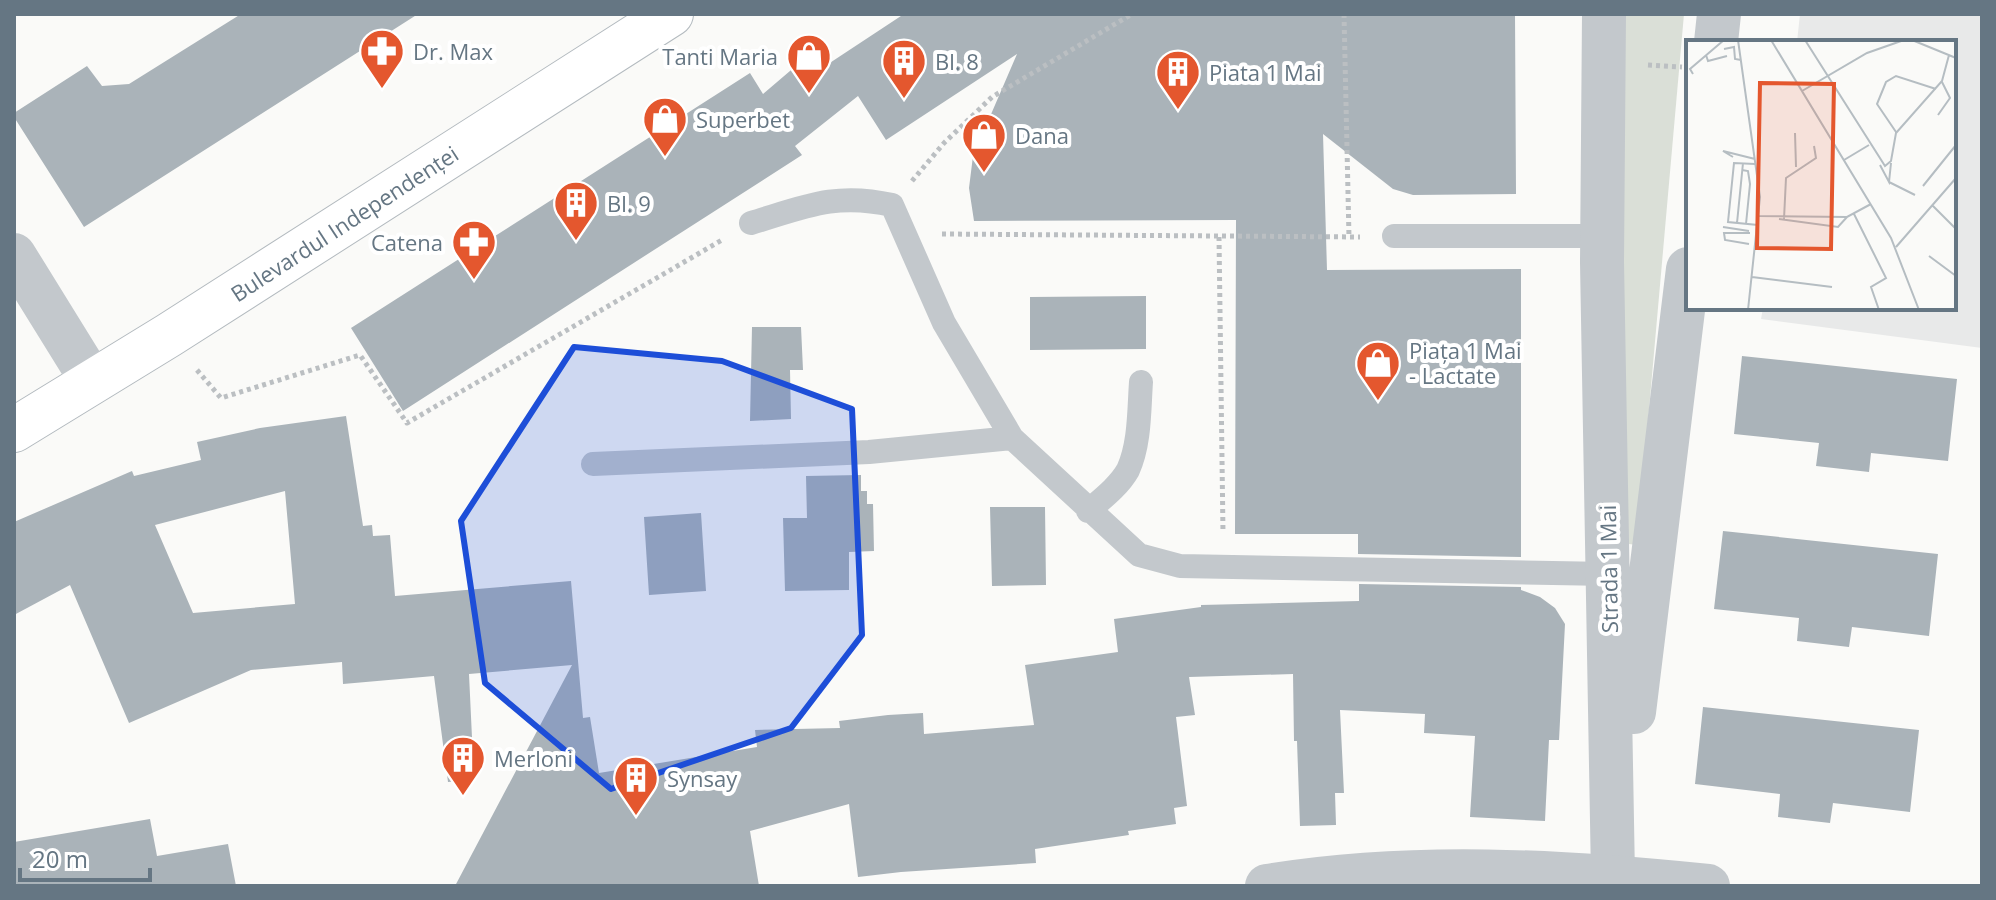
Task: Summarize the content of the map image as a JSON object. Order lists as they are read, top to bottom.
{
  "streets": {
    "main road": ["Bulevardul Independenței"],
    "street": ["Strada 1 Mai"]
  },
  "places": {
    "pharmacy": ["Dr. Max", "Catena"],
    "shop": [
      "Tanti Maria",
      "Superbet",
      "Dana",
      "Piața 1 Mai - Lactate"
    ],
    "building": [
      "Bl. 8",
      "Piata 1 Mai",
      "Bl. 9",
      "Merloni",
      "Synsay"
    ]
  },
  "scale_bar": "20 m"
}
